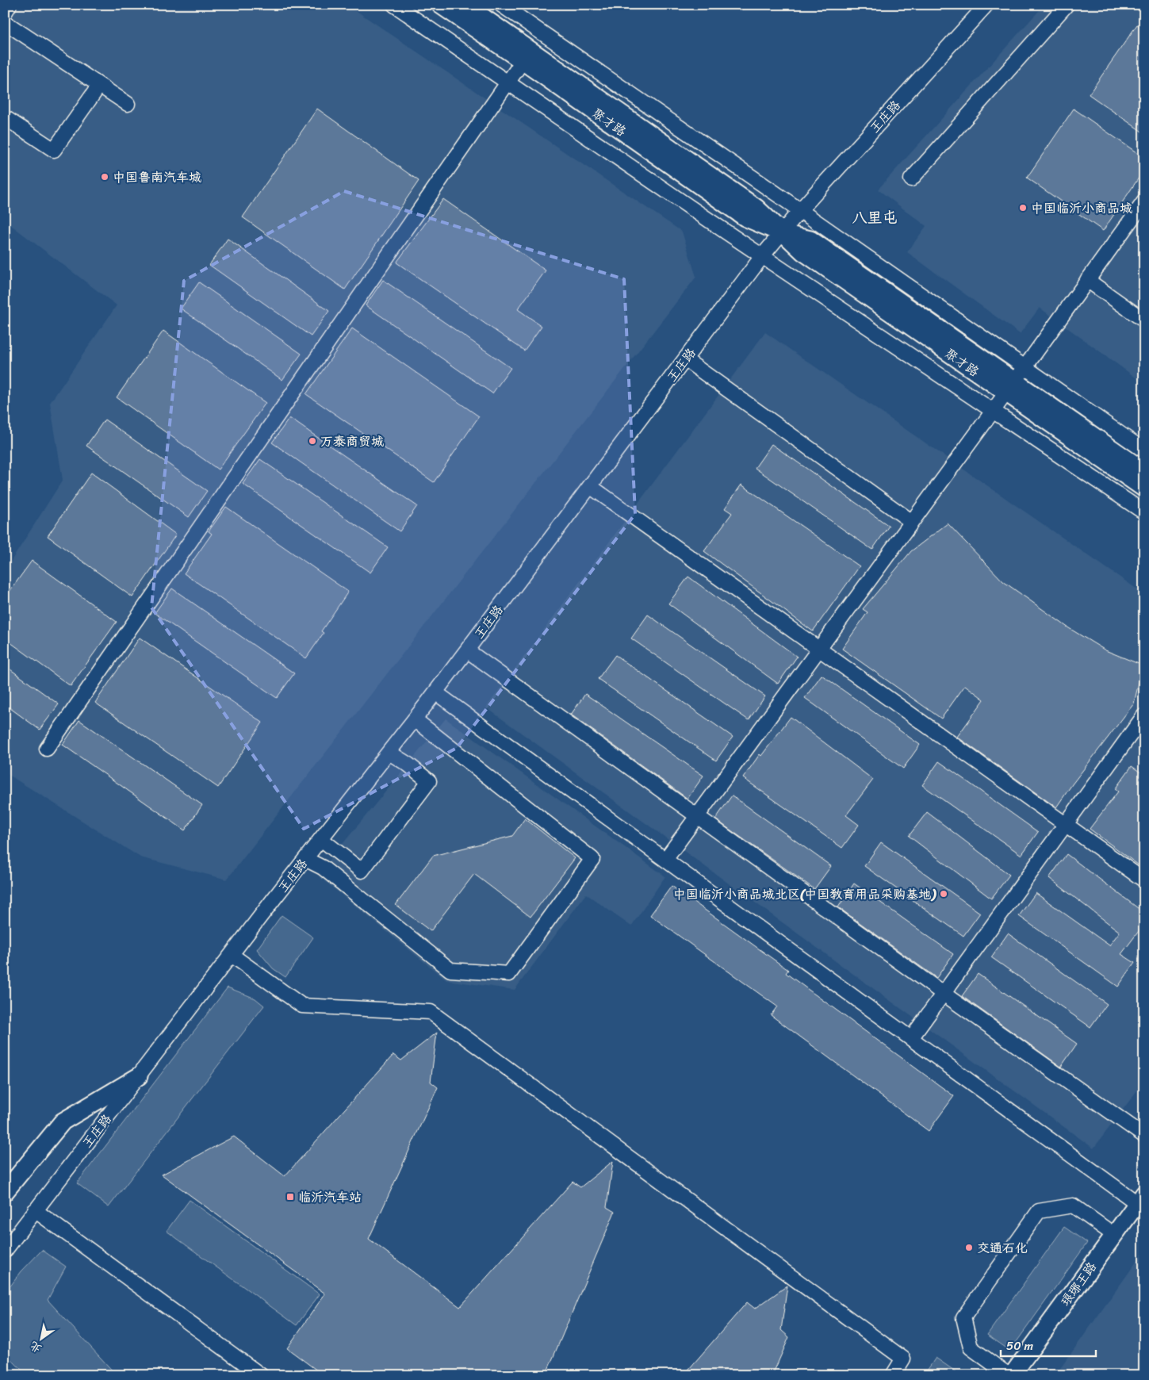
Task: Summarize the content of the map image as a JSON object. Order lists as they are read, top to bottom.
{
  "streets": {
    "main road": ["聚才路", "琅琊王路"],
    "street": ["王庄路"]
  },
  "crossings": [
    ["王庄路", "聚才路"]
  ],
  "districts": ["八里屯"],
  "places": {
    "other": [
      "中国鲁南汽车城",
      "中国临沂小商品城",
      "万泰商贸城",
      "中国临沂小商品城北区(中国教育用品采购基地)",
      "交通石化"
    ],
    "transit": ["临沂汽车站"]
  },
  "scale_bar": "50 m",
  "north": "bottom left"
}
